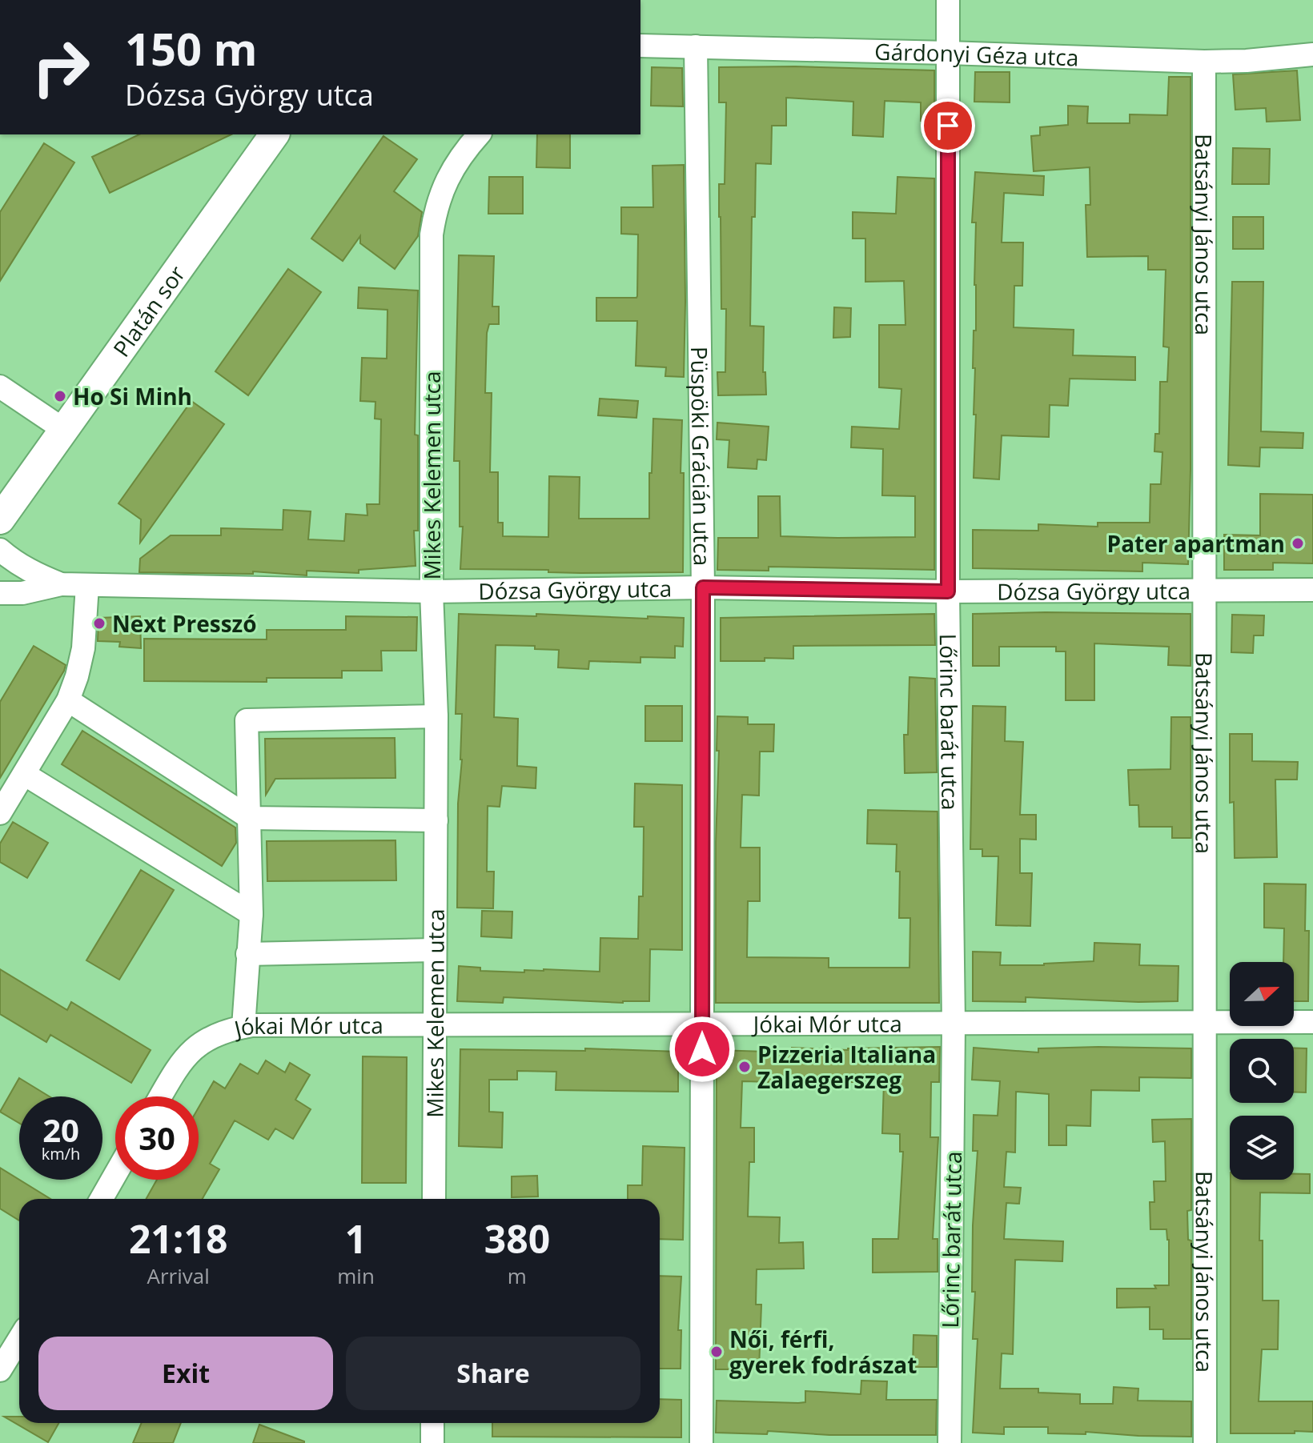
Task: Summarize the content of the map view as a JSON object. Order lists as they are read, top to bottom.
{
  "streets": {
    "street": [
      "Gárdonyi Géza utca",
      "Batsányi János utca",
      "Platán sor",
      "Püspöki Grácián utca",
      "Mikes Kelemen utca",
      "Dózsa György utca",
      "Lőrinc barát utca",
      "Jókai Mór utca"
    ]
  },
  "crossings": [
    ["Gárdonyi Géza utca", "Batsányi János utca"],
    ["Gárdonyi Géza utca", "Püspöki Grácián utca"],
    ["Gárdonyi Géza utca", "Lőrinc barát utca"],
    ["Batsányi János utca", "Dózsa György utca"],
    ["Batsányi János utca", "Jókai Mór utca"],
    ["Püspöki Grácián utca", "Dózsa György utca"],
    ["Püspöki Grácián utca", "Jókai Mór utca"],
    ["Mikes Kelemen utca", "Dózsa György utca"],
    ["Mikes Kelemen utca", "Jókai Mór utca"],
    ["Dózsa György utca", "Lőrinc barát utca"],
    ["Lőrinc barát utca", "Jókai Mór utca"]
  ],
  "places": [
    "Ho Si Minh",
    "Pater apartman",
    "Next Presszó",
    "Pizzeria Italiana Zalaegerszeg",
    "Női, férfi, gyerek fodrászat"
  ],
  "north": "right",
  "page": {
    "turn": ["150 m", "Dózsa György utca"],
    "speed": "20 km/h",
    "limit": "30",
    "eta": [
      "21:18",
      "Arrival",
      "1",
      "min",
      "380",
      "m"
    ],
    "buttons": ["Exit", "Share"]
  }
}
